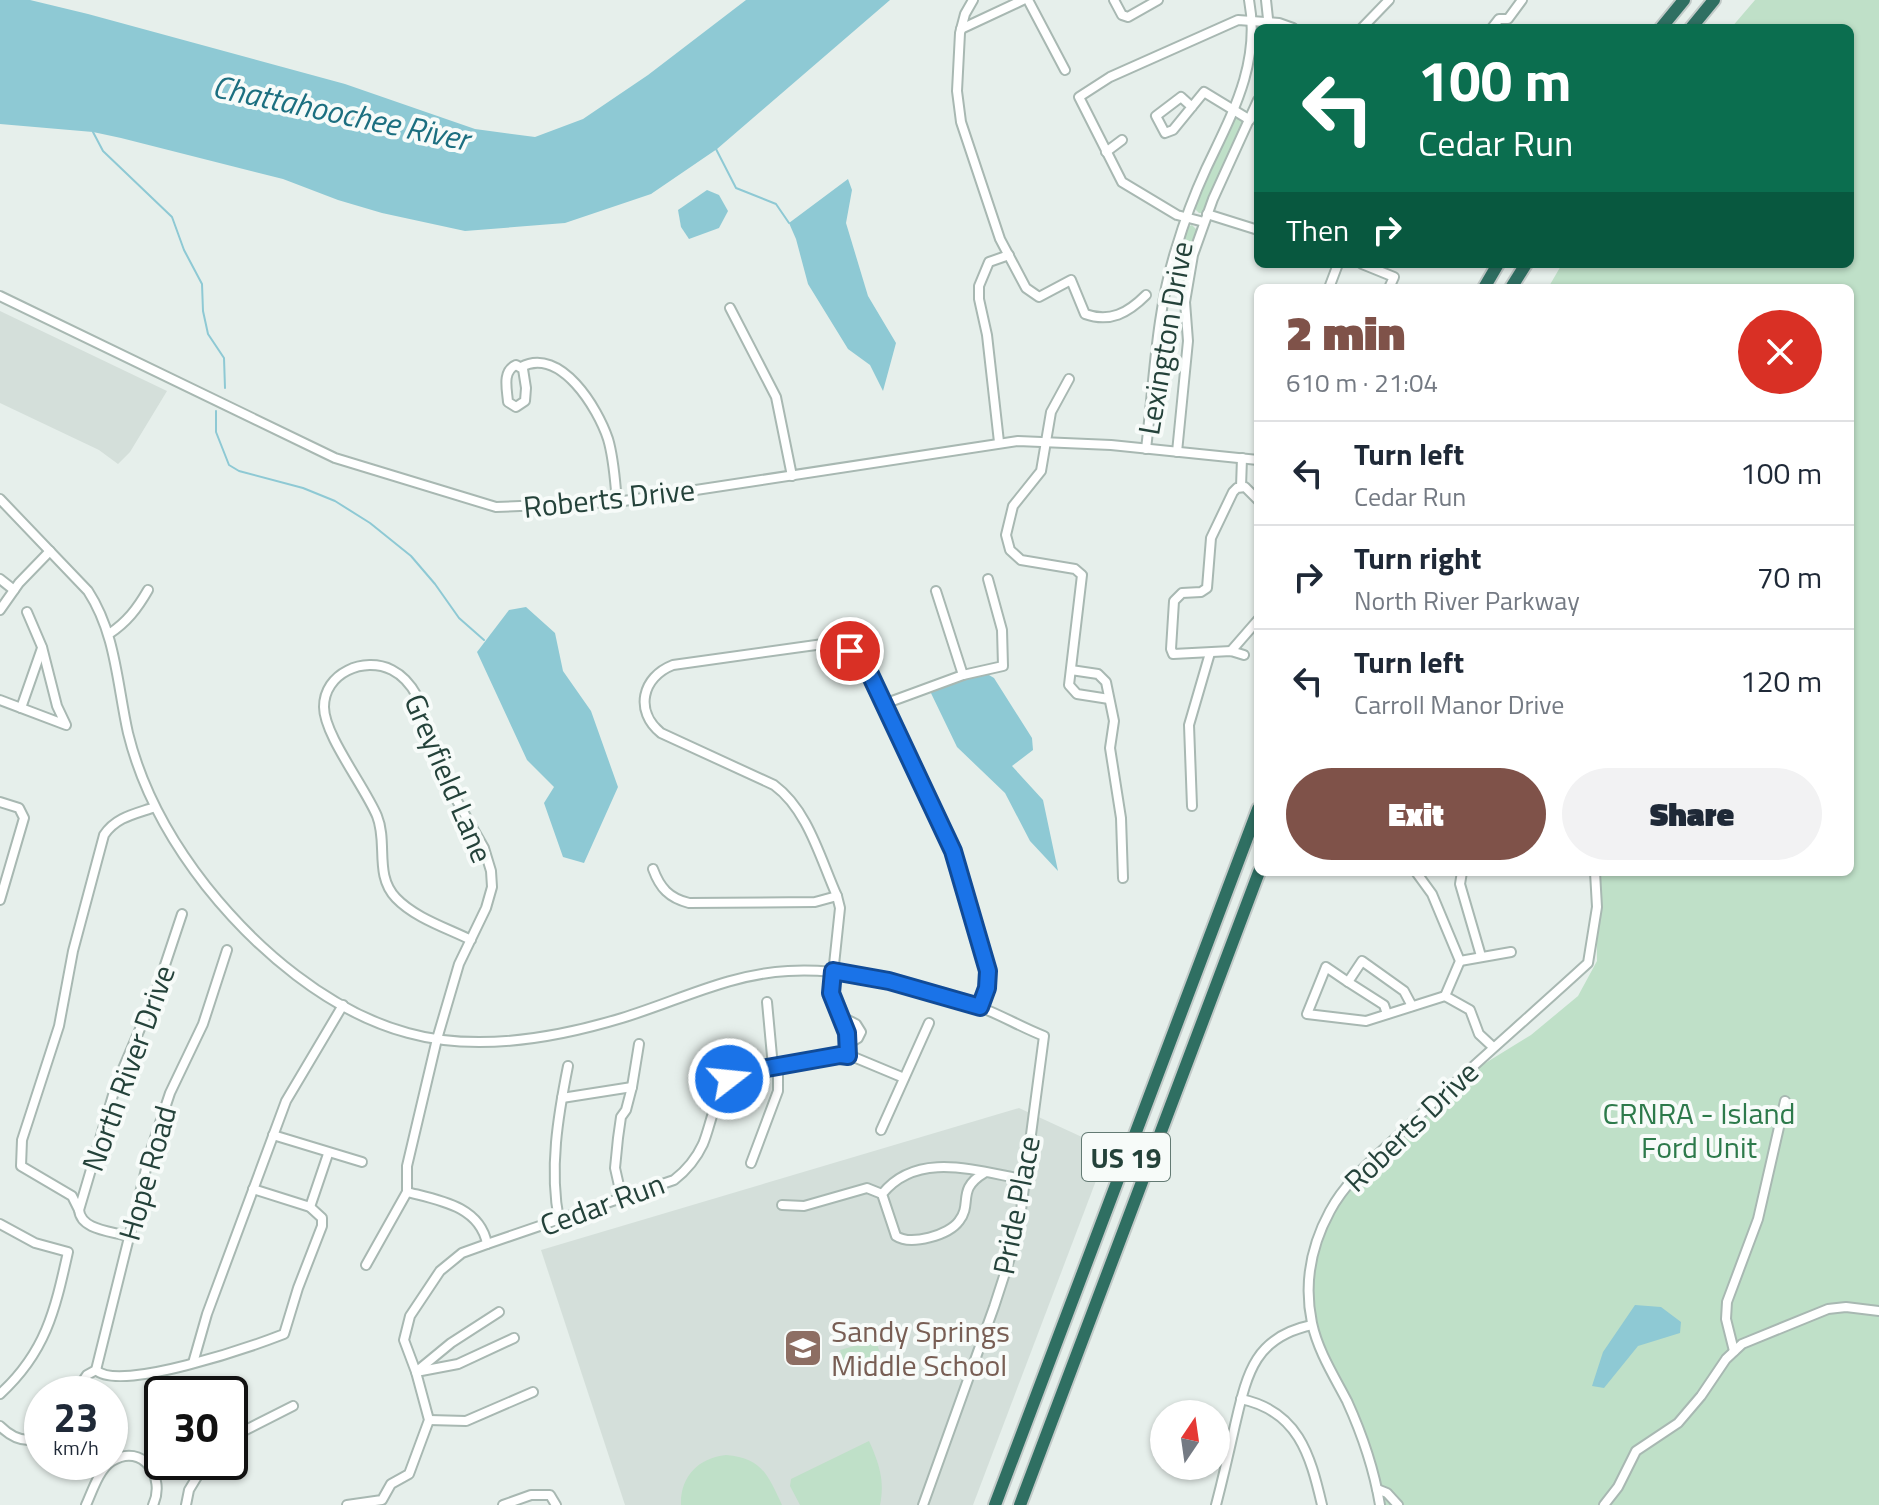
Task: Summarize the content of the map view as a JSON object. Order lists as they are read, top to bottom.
{
  "streets": {
    "highway": ["US 19"],
    "street": [
      "Lexington Drive",
      "Roberts Drive",
      "Greyfield Lane",
      "North River Drive",
      "Hope Road",
      "Cedar Run",
      "Pride Place"
    ]
  },
  "crossings": [
    ["Lexington Drive", "Roberts Drive"],
    ["North River Drive", "Hope Road"]
  ],
  "water": ["Chattahoochee River"],
  "parks": ["CRNRA - Island Ford Unit"],
  "places": {
    "school or university": ["Sandy Springs Middle School"]
  },
  "north": "top",
  "page": {
    "turn": ["100 m", "Cedar Run"],
    "then": "Then",
    "heading": ["2 min", "610 m · 21:04"],
    "list": [
      {
        "name": "Turn left",
        "note": "Cedar Run",
        "value": "100 m"
      },
      {
        "name": "Turn right",
        "note": "North River Parkway",
        "value": "70 m"
      },
      {
        "name": "Turn left",
        "note": "Carroll Manor Drive",
        "value": "120 m"
      }
    ],
    "buttons": ["Exit", "Share"],
    "speed": "23 km/h",
    "limit": "30"
  }
}
